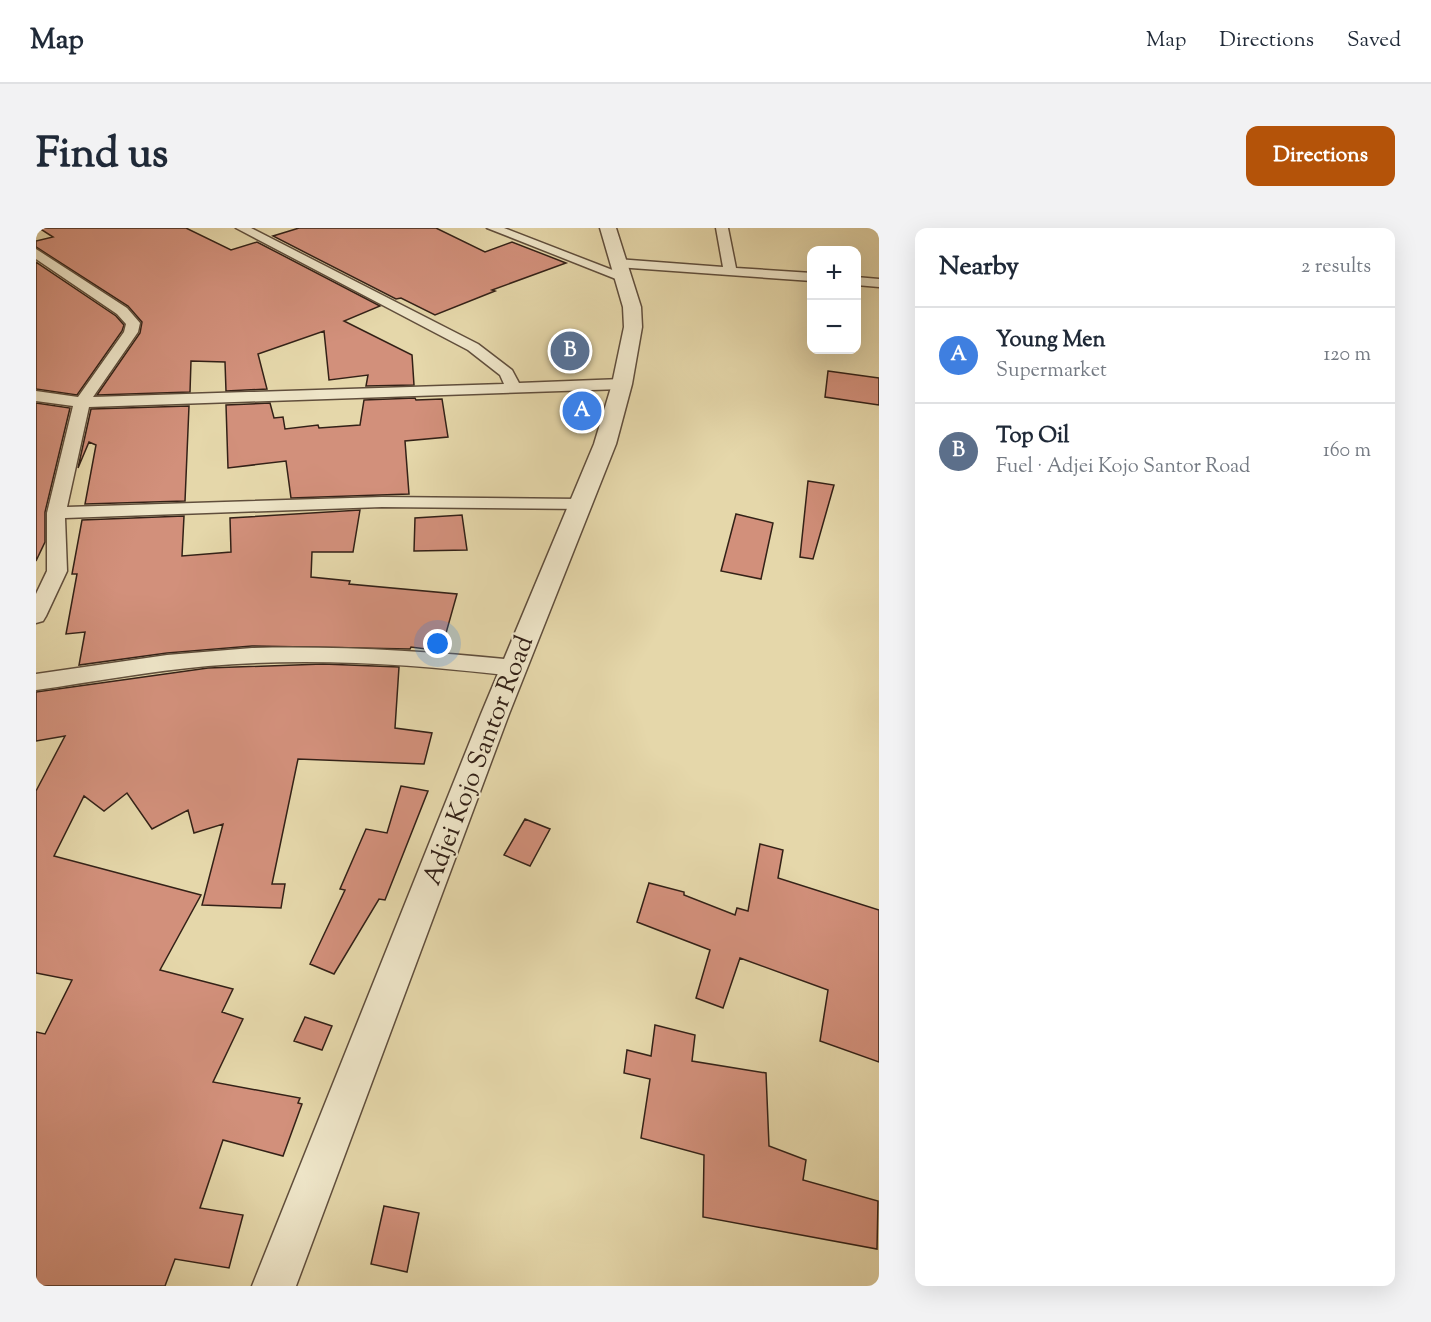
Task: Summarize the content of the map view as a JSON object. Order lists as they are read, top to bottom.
{
  "streets": {
    "street": ["Adjei Kojo Santor Road"]
  },
  "page": {
    "header": "Map",
    "nav": ["Map", "Directions", "Saved"],
    "title": "Find us",
    "buttons": "Directions",
    "heading": ["Nearby", "2 results"],
    "map_buttons": ["+", "−"],
    "list": [
      {
        "mark": "A",
        "name": "Young Men",
        "note": "Supermarket",
        "value": "120 m"
      },
      {
        "mark": "B",
        "name": "Top Oil",
        "note": "Fuel · Adjei Kojo Santor Road",
        "value": "160 m"
      }
    ],
    "pins": ["B", "A"]
  }
}
